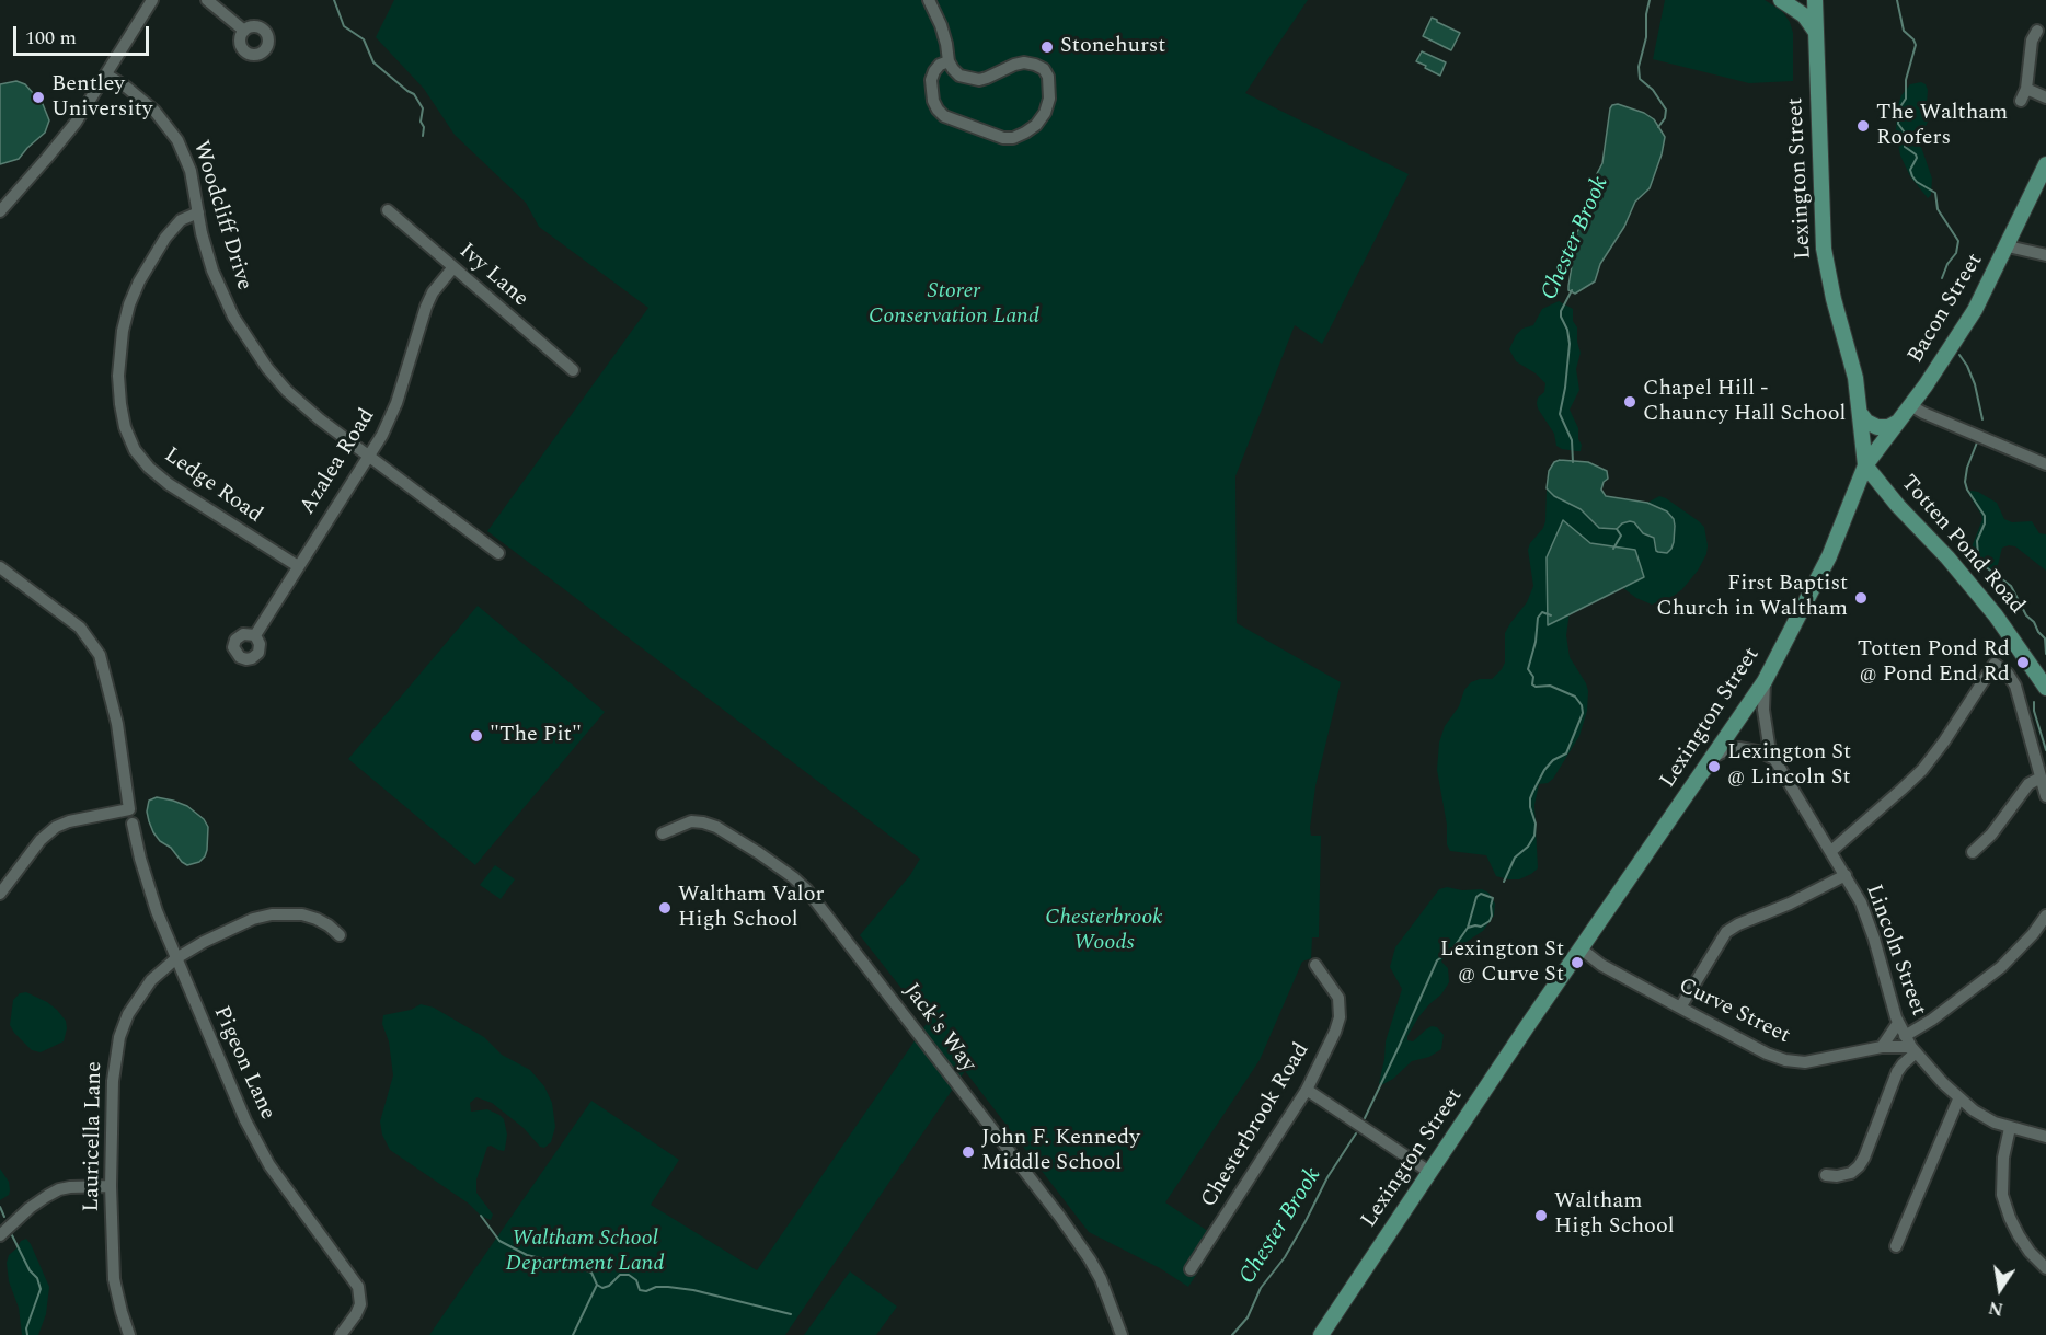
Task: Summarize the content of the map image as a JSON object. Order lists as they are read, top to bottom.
{
  "streets": {
    "main road": ["Lexington Street", "Bacon Street", "Totten Pond Road"],
    "street": [
      "Woodcliff Drive",
      "Ivy Lane",
      "Azalea Road",
      "Ledge Road",
      "Lincoln Street",
      "Curve Street",
      "Jack's Way",
      "Pigeon Lane",
      "Chesterbrook Road",
      "Lauricella Lane"
    ]
  },
  "crossings": [
    ["Lexington Street", "Bacon Street"],
    ["Lexington Street", "Totten Pond Road"],
    ["Lexington Street", "Lincoln Street"],
    ["Lexington Street", "Curve Street"],
    ["Woodcliff Drive", "Azalea Road"],
    ["Woodcliff Drive", "Ledge Road"],
    ["Ivy Lane", "Azalea Road"],
    ["Bacon Street", "Totten Pond Road"],
    ["Azalea Road", "Ledge Road"],
    ["Lincoln Street", "Curve Street"],
    ["Pigeon Lane", "Lauricella Lane"]
  ],
  "water": ["Chester Brook"],
  "parks": ["Storer Conservation Land", "Chesterbrook Woods", "Waltham School Department Land"],
  "places": [
    "Stonehurst",
    "Bentley University",
    "The Waltham Roofers",
    "Chapel Hill - Chauncy Hall School",
    "First Baptist Church in Waltham",
    "Totten Pond Rd @ Pond End Rd",
    "\"The Pit\"",
    "Lexington St @ Lincoln St",
    "Waltham Valor High School",
    "Lexington St @ Curve St",
    "John F. Kennedy Middle School",
    "Waltham High School"
  ],
  "scale_bar": "100 m",
  "north": "bottom"
}
